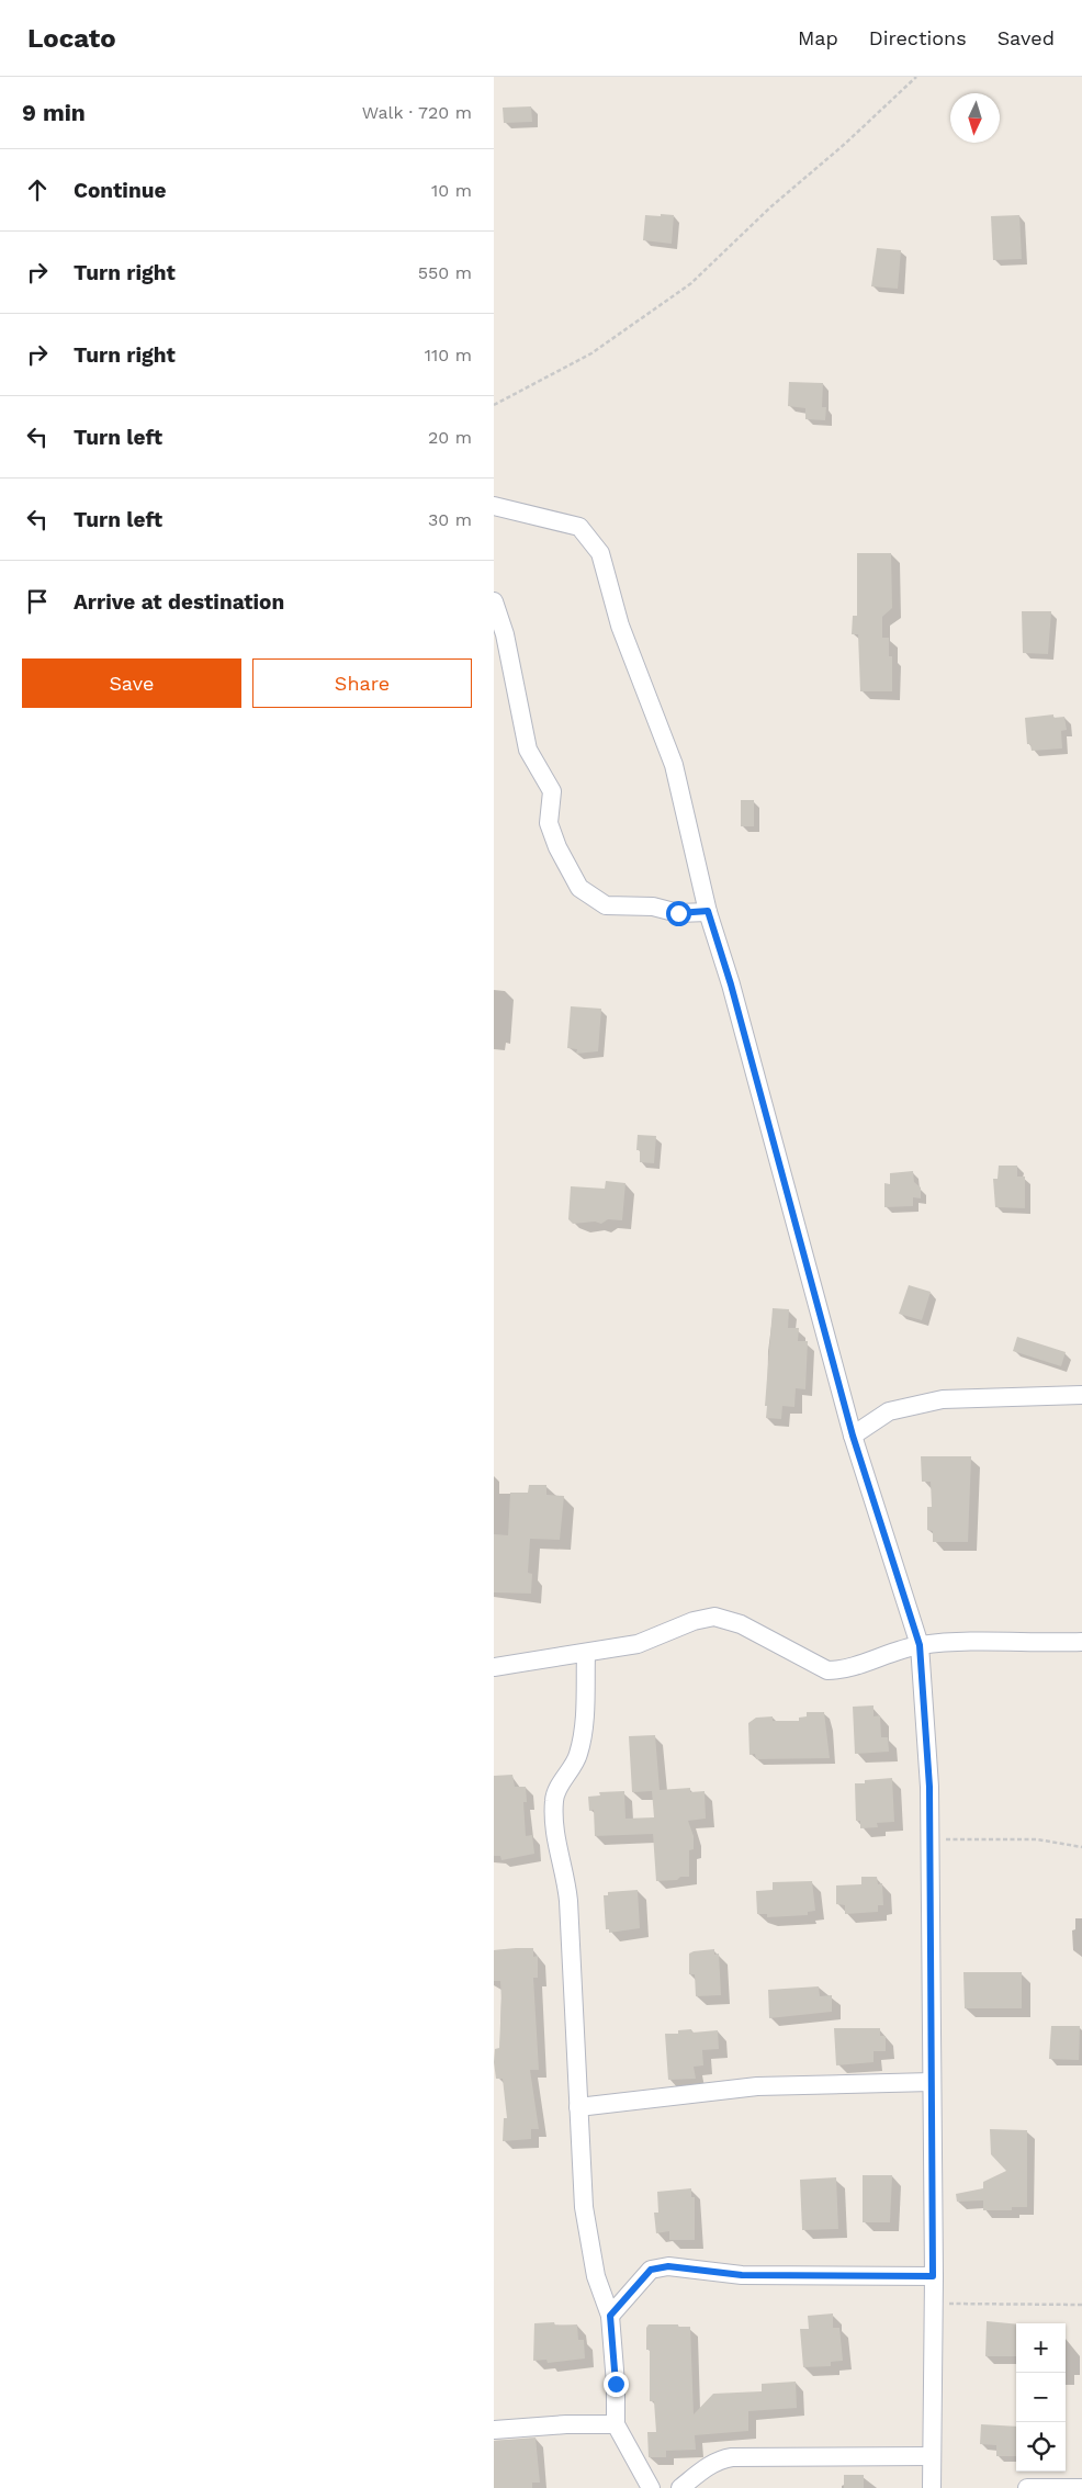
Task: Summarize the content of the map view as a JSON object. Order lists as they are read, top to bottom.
{
  "north": "bottom",
  "page": {
    "header": "Locato",
    "nav": ["Map", "Directions", "Saved"],
    "heading": ["9 min", "Walk · 720 m"],
    "list": [
      ["Continue", "10 m"],
      ["Turn right", "550 m"],
      ["Turn right", "110 m"],
      ["Turn left", "20 m"],
      ["Turn left", "30 m"],
      "Arrive at destination"
    ],
    "buttons": ["Save", "Share"],
    "map_buttons": ["+", "−"]
  }
}
